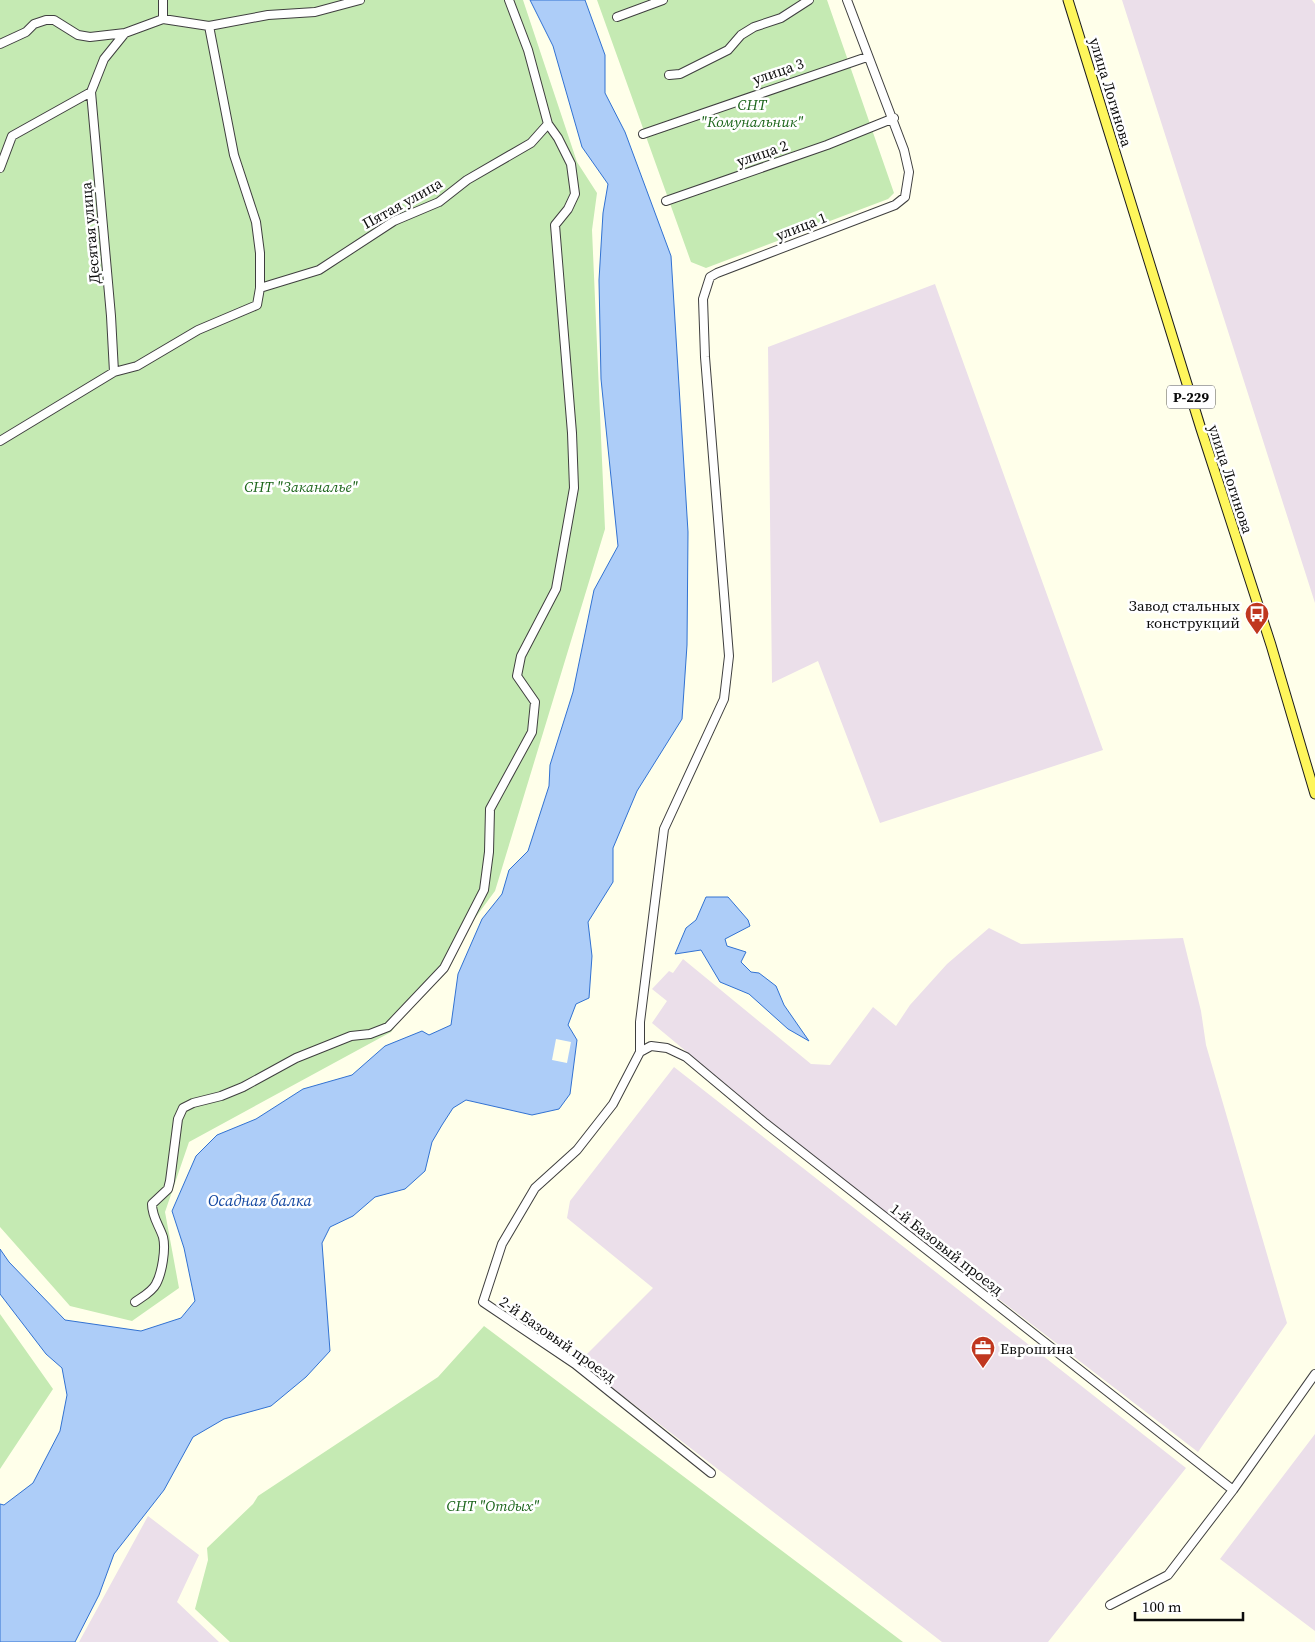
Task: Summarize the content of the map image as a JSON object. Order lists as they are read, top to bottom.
{
  "streets": {
    "main road": ["улица Логинова", "Р-229"],
    "street": [
      "улица 3",
      "улица 2",
      "Пятая улица",
      "улица 1",
      "Десятая улица",
      "1-й Базовый проезд",
      "2-й Базовый проезд"
    ]
  },
  "crossings": [
    ["улица 2", "улица 1"],
    ["улица 1", "1-й Базовый проезд"],
    ["улица 1", "2-й Базовый проезд"],
    ["1-й Базовый проезд", "2-й Базовый проезд"]
  ],
  "water": ["Осадная балка"],
  "parks": ["СНТ \"Комунальник\"", "СНТ \"Заканалье\"", "СНТ \"Отдых\""],
  "places": {
    "bus stop": ["Завод стальных конструкций"],
    "office": ["Еврошина"]
  },
  "scale_bar": "100 m"
}
